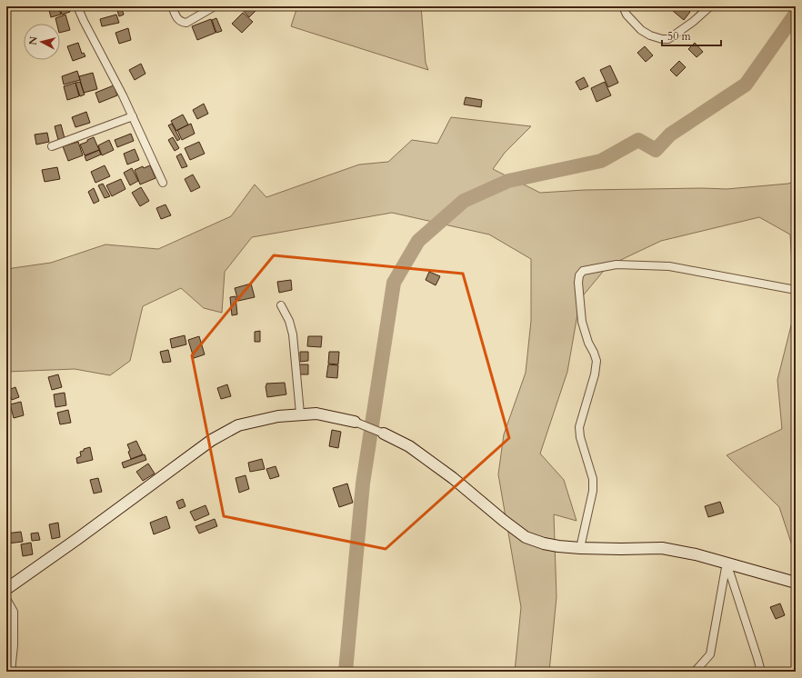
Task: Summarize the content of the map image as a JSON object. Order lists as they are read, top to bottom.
{
  "scale_bar": "50 m",
  "north": "left"
}
